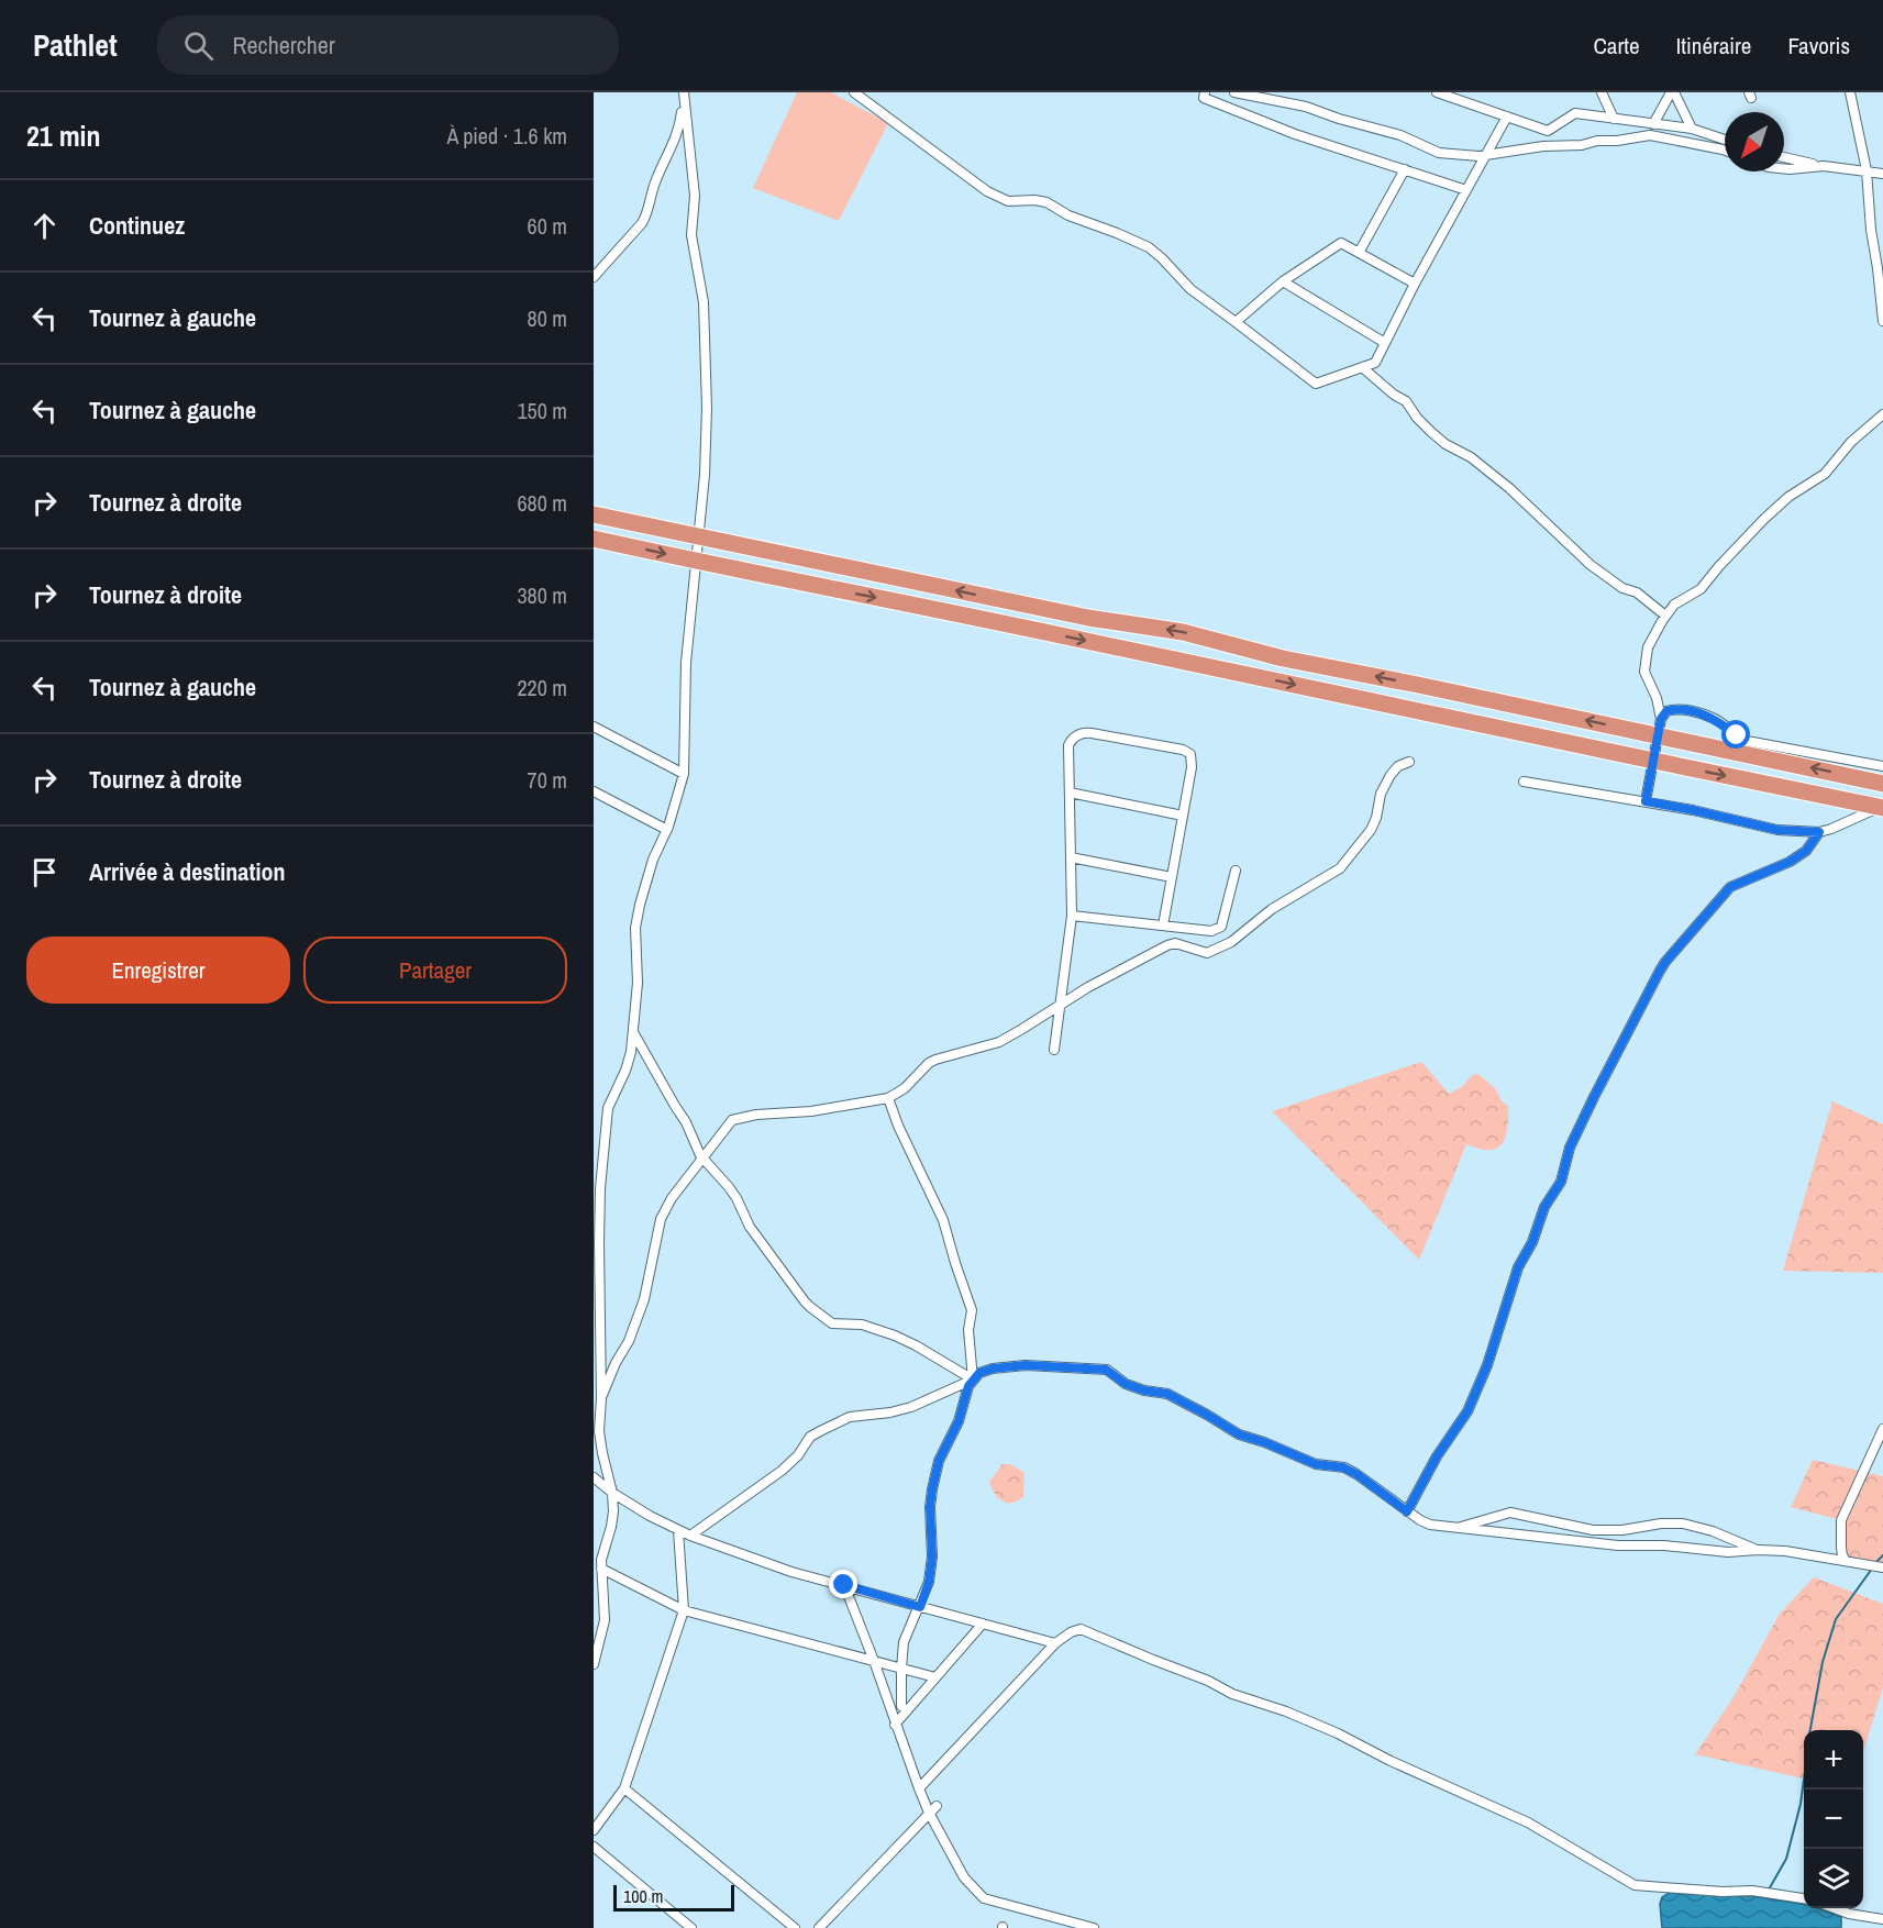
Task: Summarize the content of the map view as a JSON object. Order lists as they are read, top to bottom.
{
  "scale_bar": "100 m",
  "north": "bottom left",
  "page": {
    "header": "Pathlet",
    "search": "Rechercher",
    "nav": ["Carte", "Itinéraire", "Favoris"],
    "heading": ["21 min", "À pied · 1.6 km"],
    "list": [
      ["Continuez", "60 m"],
      ["Tournez à gauche", "80 m"],
      ["Tournez à gauche", "150 m"],
      ["Tournez à droite", "680 m"],
      ["Tournez à droite", "380 m"],
      ["Tournez à gauche", "220 m"],
      ["Tournez à droite", "70 m"],
      "Arrivée à destination"
    ],
    "buttons": ["Enregistrer", "Partager"],
    "map_buttons": ["+", "−"],
    "scale": "100 m"
  }
}
